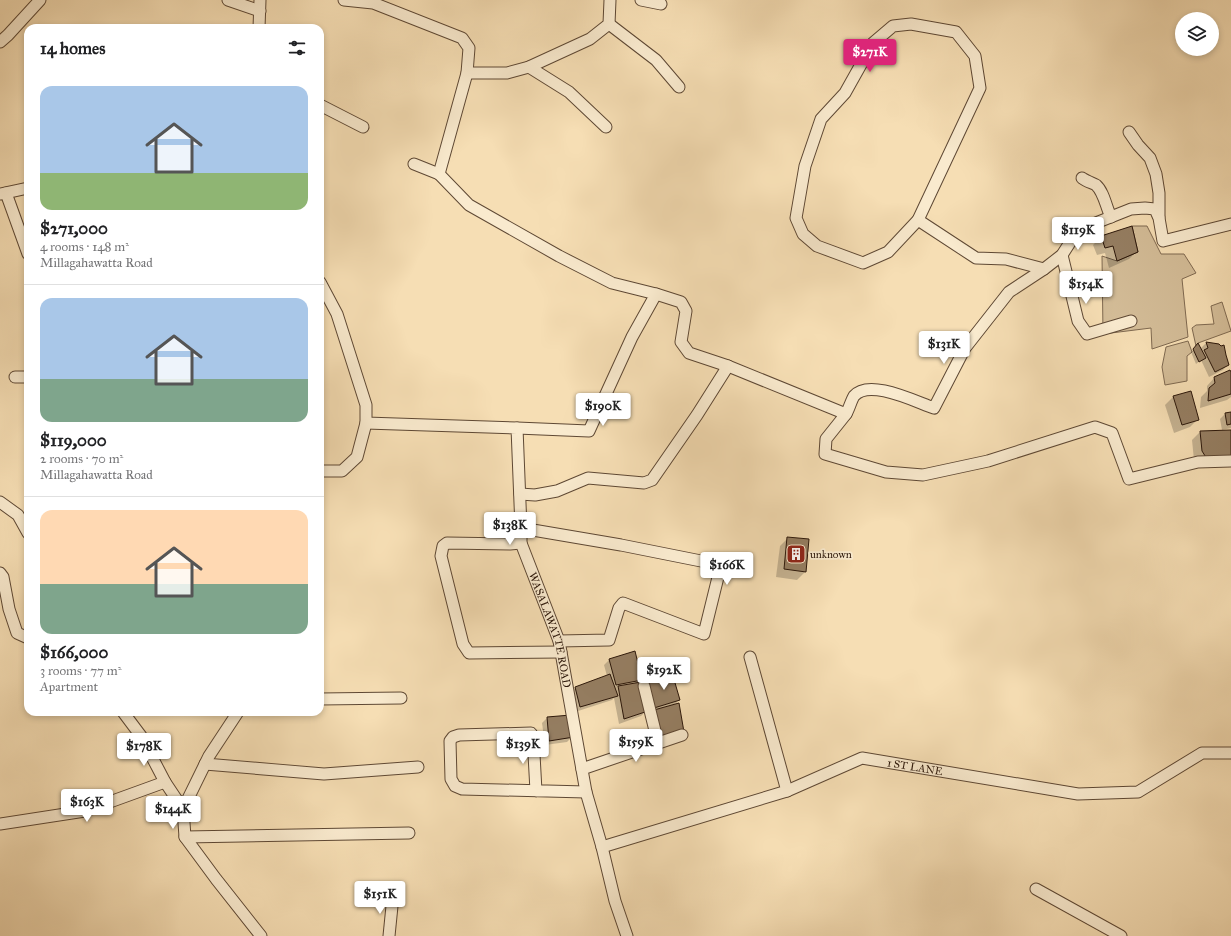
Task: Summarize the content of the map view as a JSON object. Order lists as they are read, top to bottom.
{
  "streets": {
    "street": ["WASALAWATTE ROAD", "1 ST LANE"]
  },
  "crossings": [
    ["WASALAWATTE ROAD", "1 ST LANE"]
  ],
  "places": {
    "building": ["unknown"]
  },
  "page": {
    "heading": "14 homes",
    "price": [
      "$271K",
      "$119K",
      "$154K",
      "$131K",
      "$190K",
      "$138K",
      "$166K",
      "$192K",
      "$159K",
      "$139K",
      "$178K",
      "$163K",
      "$144K",
      "$151K"
    ],
    "list": [
      {
        "name": "$271,000",
        "note": "4 rooms · 148 m² · Millagahawatta Road"
      },
      {
        "name": "$119,000",
        "note": "2 rooms · 70 m² · Millagahawatta Road"
      },
      {
        "name": "$166,000",
        "note": "3 rooms · 77 m² · Apartment"
      }
    ]
  }
}
